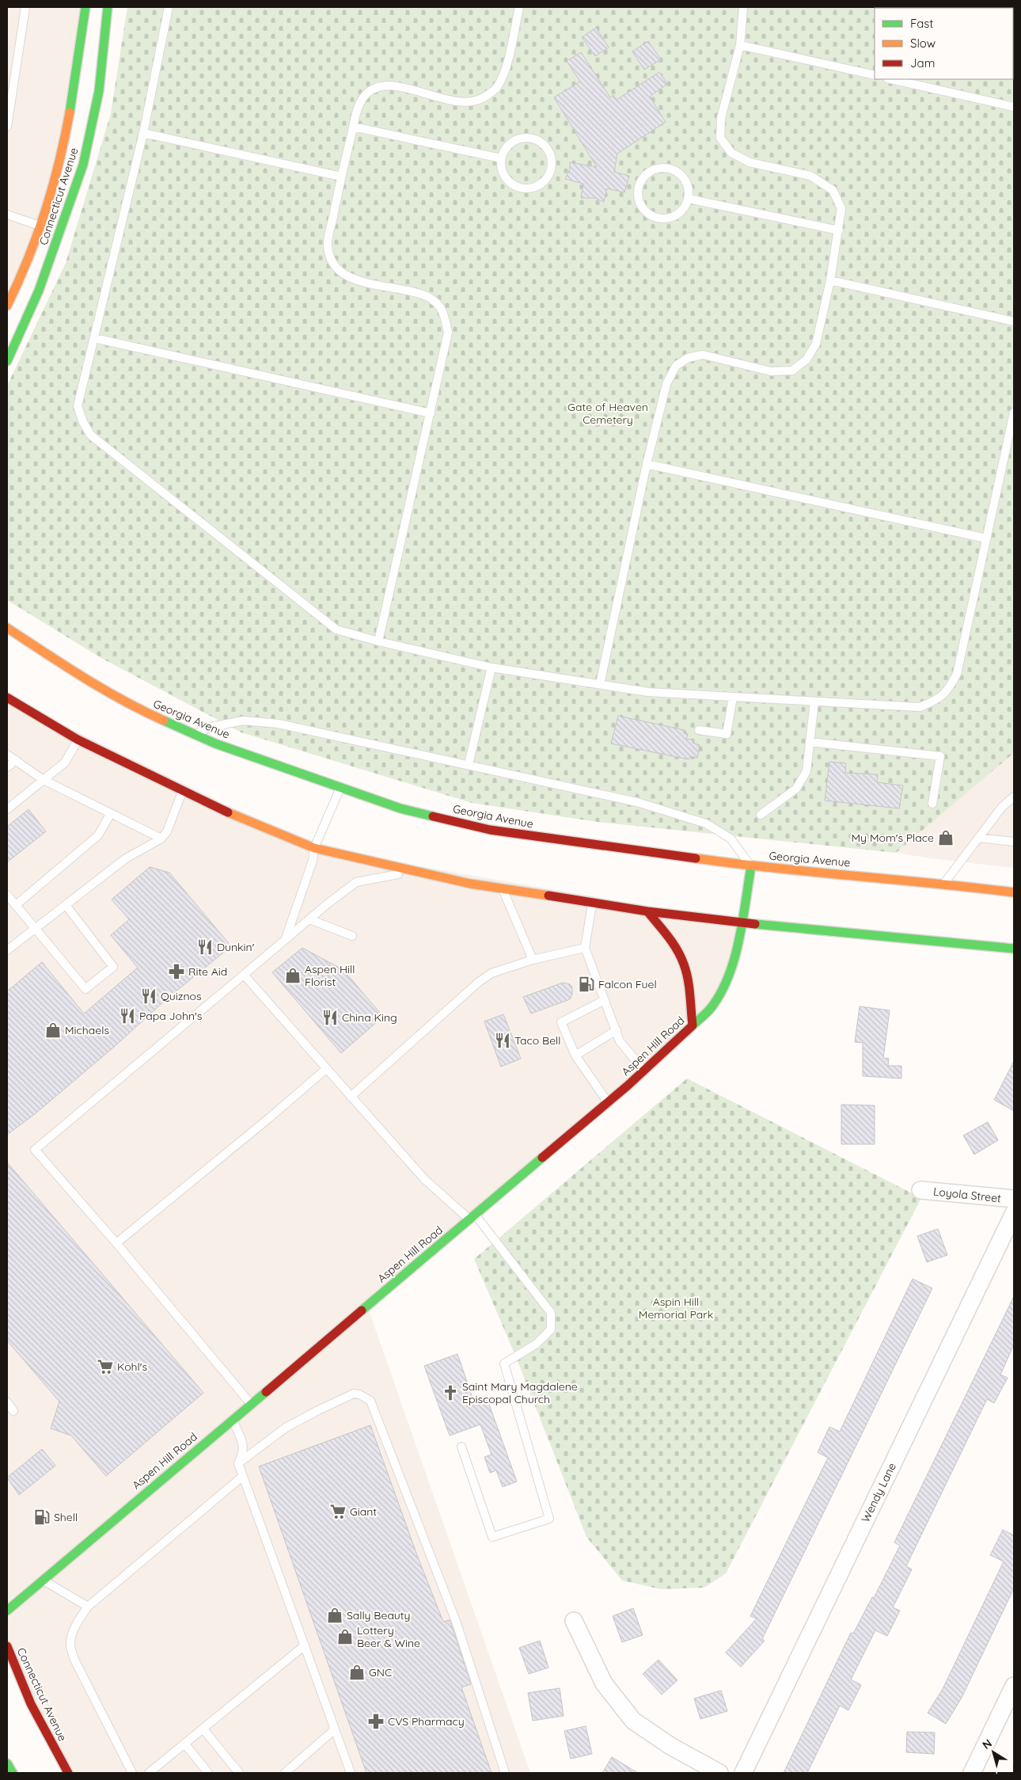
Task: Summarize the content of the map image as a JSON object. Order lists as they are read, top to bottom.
{
  "streets": {
    "main road": ["Connecticut Avenue", "Georgia Avenue", "Aspen Hill Road"],
    "street": ["Loyola Street", "Wendy Lane"]
  },
  "crossings": [
    ["Georgia Avenue", "Aspen Hill Road"]
  ],
  "parks": ["Gate of Heaven Cemetery", "Aspin Hill Memorial Park"],
  "places": {
    "shop": [
      "My Mom's Place",
      "Aspen Hill Florist",
      "Michaels",
      "Sally Beauty",
      "Lottery Beer & Wine",
      "GNC"
    ],
    "restaurant": [
      "Dunkin'",
      "Quiznos",
      "Papa John's",
      "China King",
      "Taco Bell"
    ],
    "pharmacy": ["Rite Aid", "CVS Pharmacy"],
    "fuel station": ["Falcon Fuel", "Shell"],
    "supermarket": ["Kohl's", "Giant"],
    "church": ["Saint Mary Magdalene Episcopal Church"]
  },
  "legend": ["Fast", "Slow", "Jam"],
  "north": "top left"
}
